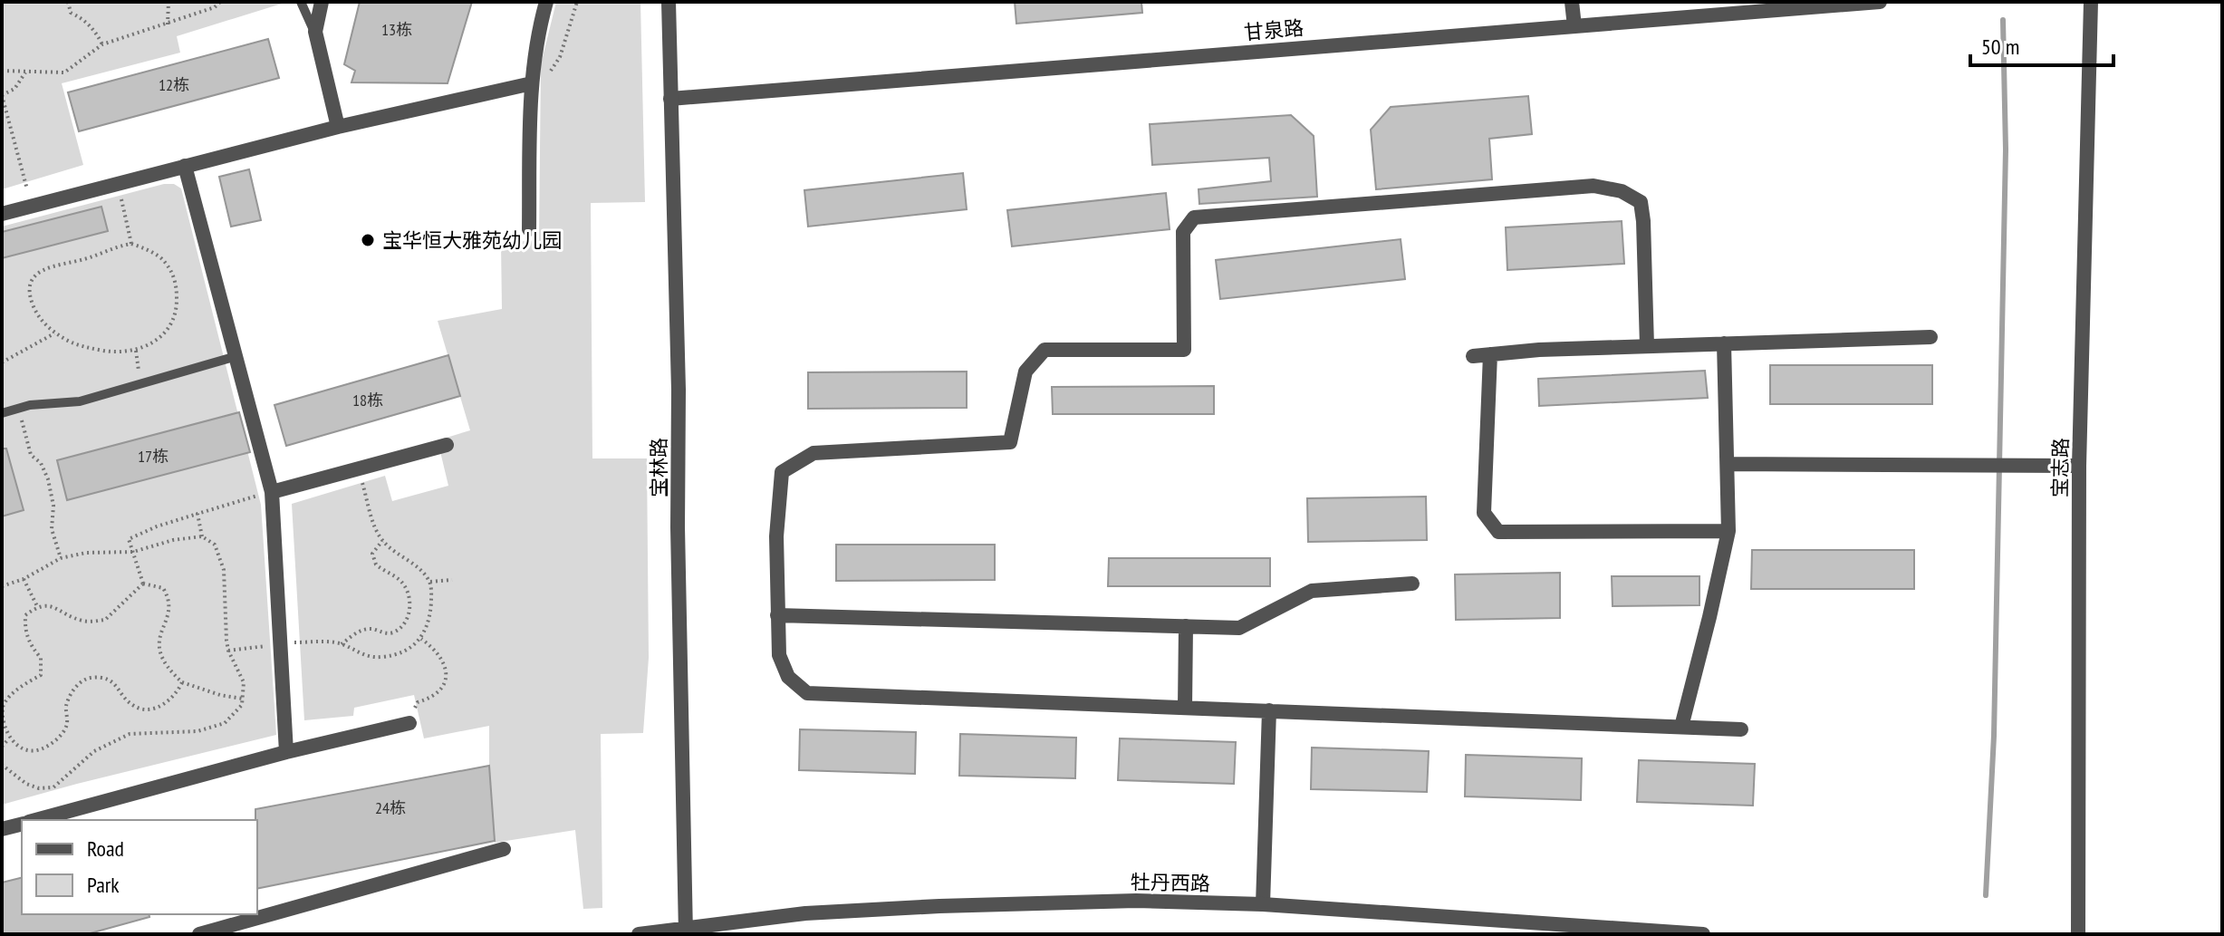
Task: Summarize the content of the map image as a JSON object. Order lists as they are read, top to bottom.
{
  "streets": {
    "street": [
      "甘泉路",
      "宝林路",
      "宝志路",
      "牡丹西路"
    ]
  },
  "crossings": [
    ["甘泉路", "宝林路"],
    ["宝林路", "牡丹西路"]
  ],
  "places": ["宝华恒大雅苑幼儿园"],
  "house_numbers": [
    "13栋",
    "12栋",
    "18栋",
    "17栋",
    "24栋"
  ],
  "legend": ["Road", "Park"],
  "scale_bar": "50 m"
}
